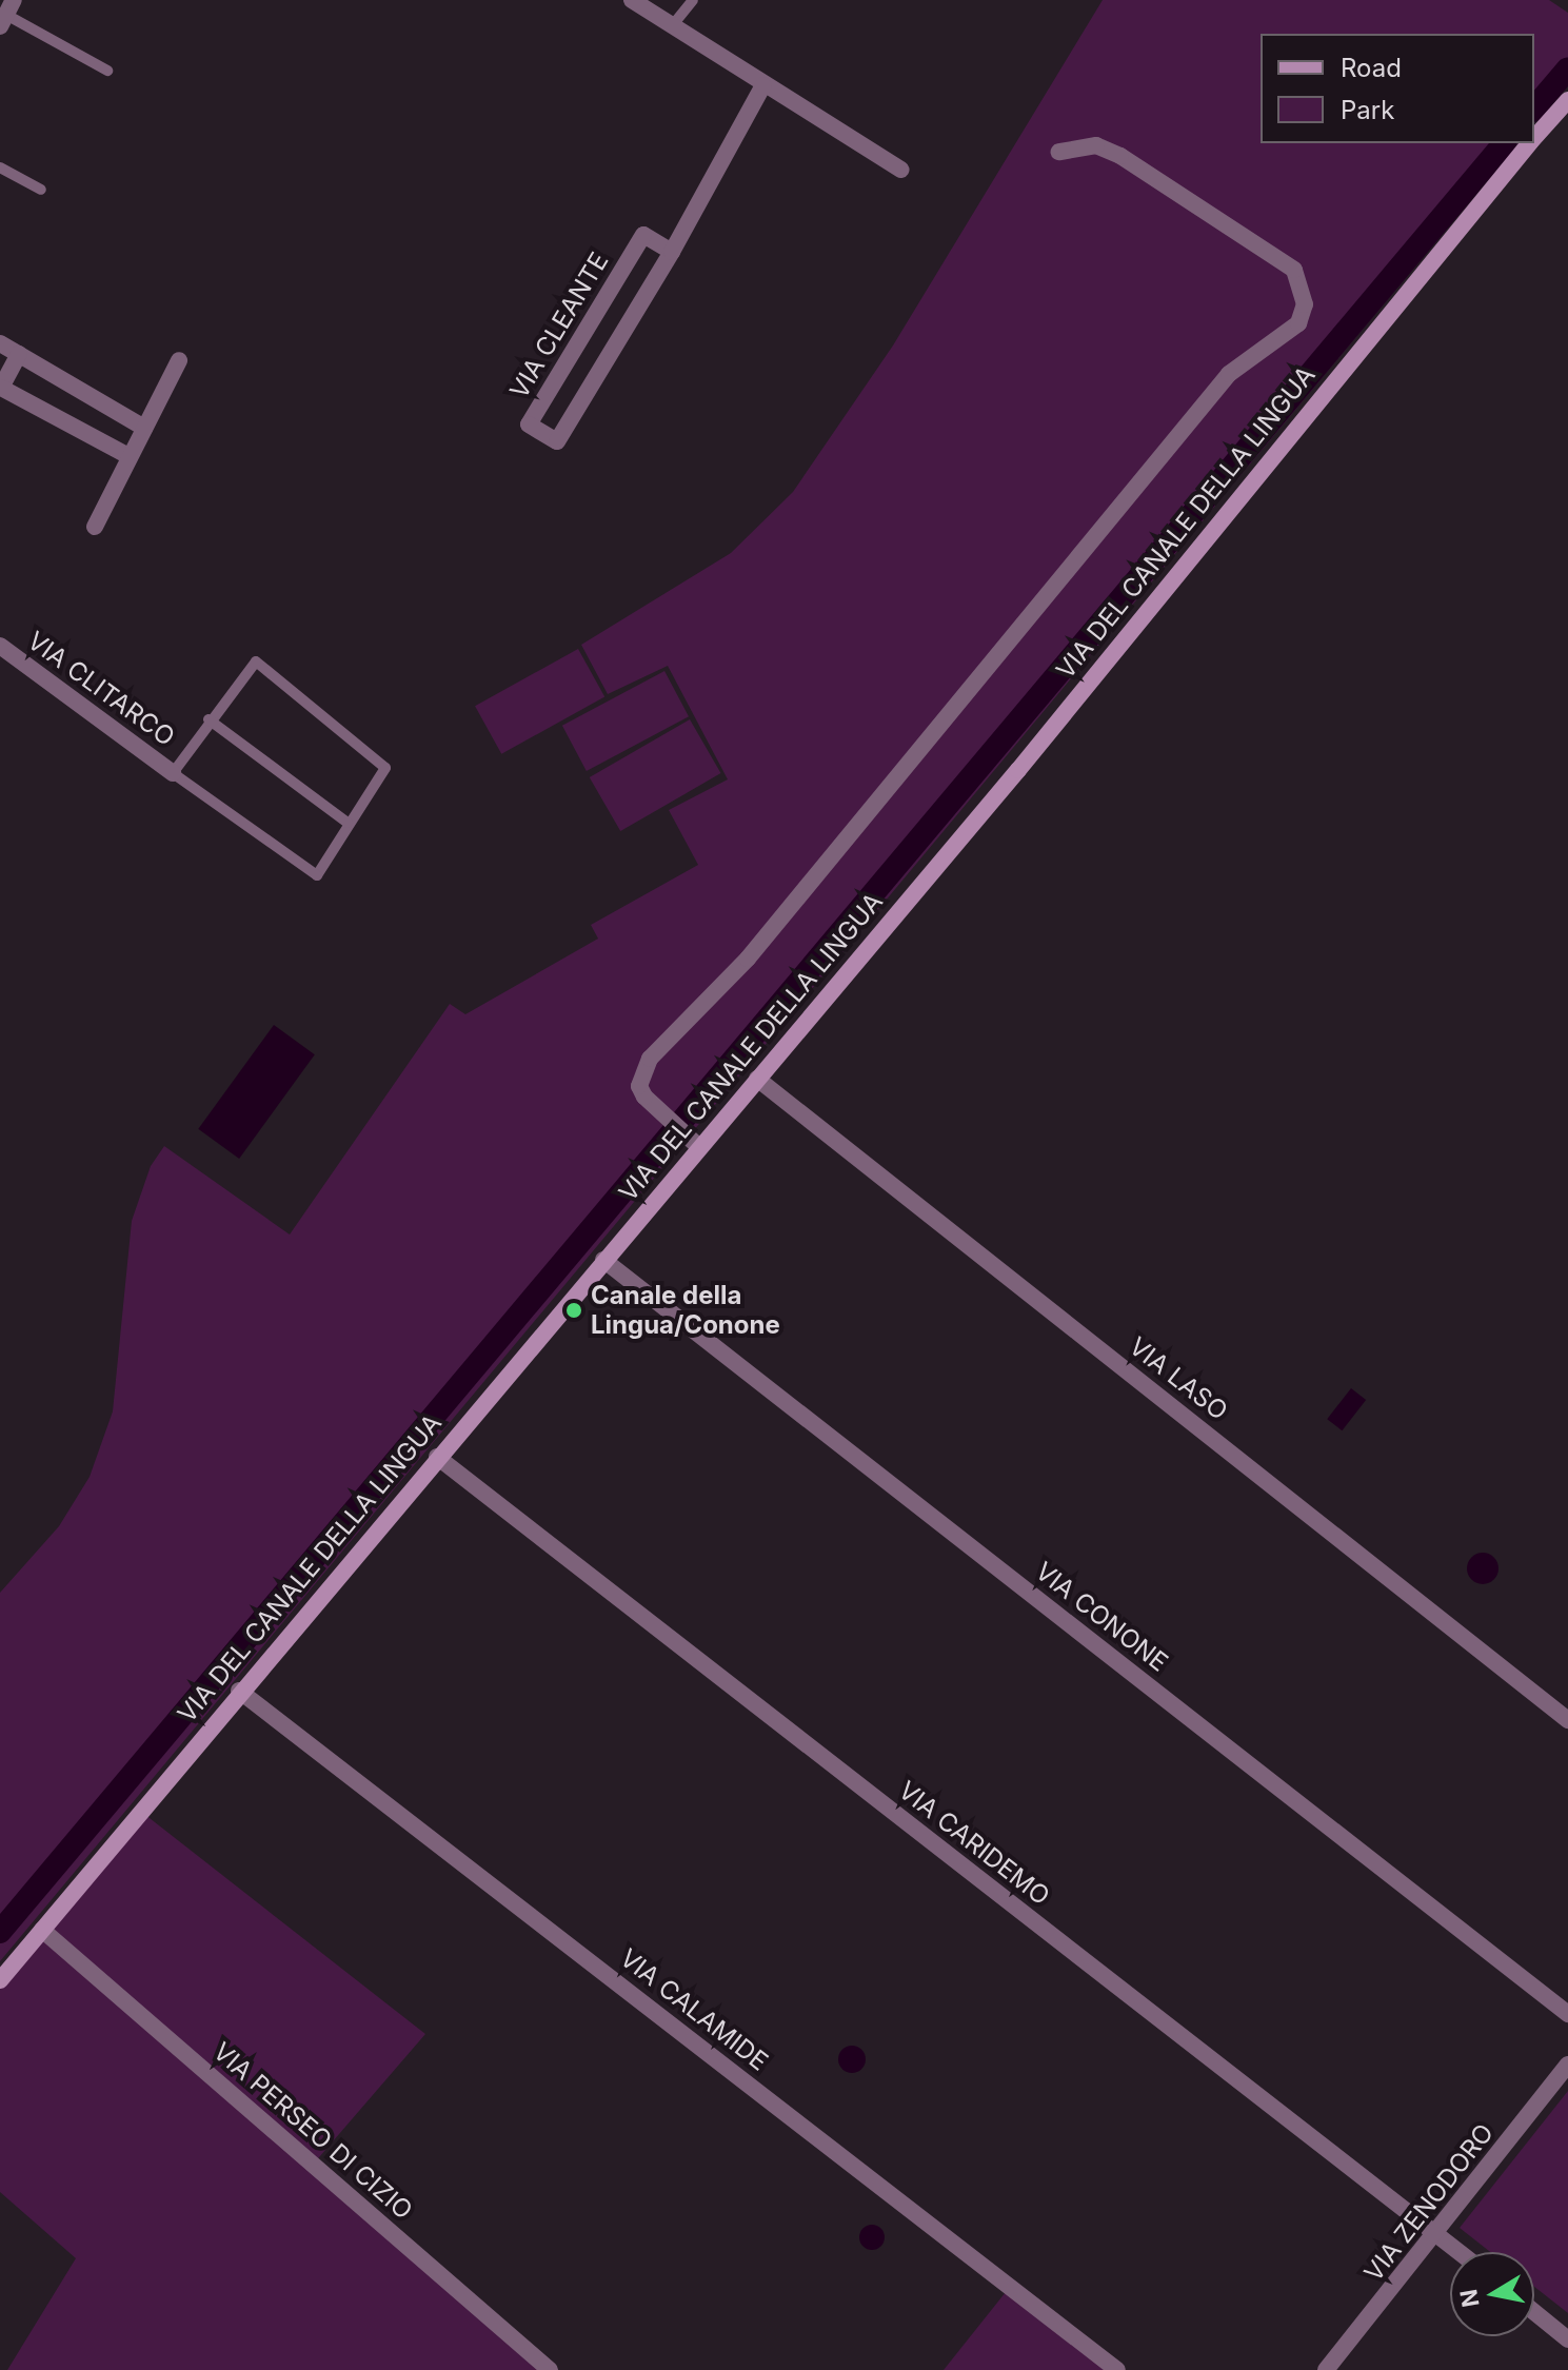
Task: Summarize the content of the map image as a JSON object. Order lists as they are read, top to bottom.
{
  "streets": {
    "street": [
      "VIA CLEANTE",
      "VIA DEL CANALE DELLA LINGUA",
      "VIA CLITARCO",
      "VIA LASO",
      "VIA CONONE",
      "VIA CARIDEMO",
      "VIA CALAMIDE",
      "VIA PERSEO DI CIZIO",
      "VIA ZENODORO"
    ]
  },
  "crossings": [
    ["VIA DEL CANALE DELLA LINGUA", "VIA LASO"],
    ["VIA DEL CANALE DELLA LINGUA", "VIA CONONE"],
    ["VIA DEL CANALE DELLA LINGUA", "VIA CARIDEMO"],
    ["VIA DEL CANALE DELLA LINGUA", "VIA CALAMIDE"],
    ["VIA DEL CANALE DELLA LINGUA", "VIA PERSEO DI CIZIO"],
    ["VIA CARIDEMO", "VIA ZENODORO"]
  ],
  "places": ["Canale della Lingua/Conone"],
  "legend": ["Road", "Park"],
  "north": "left"
}
